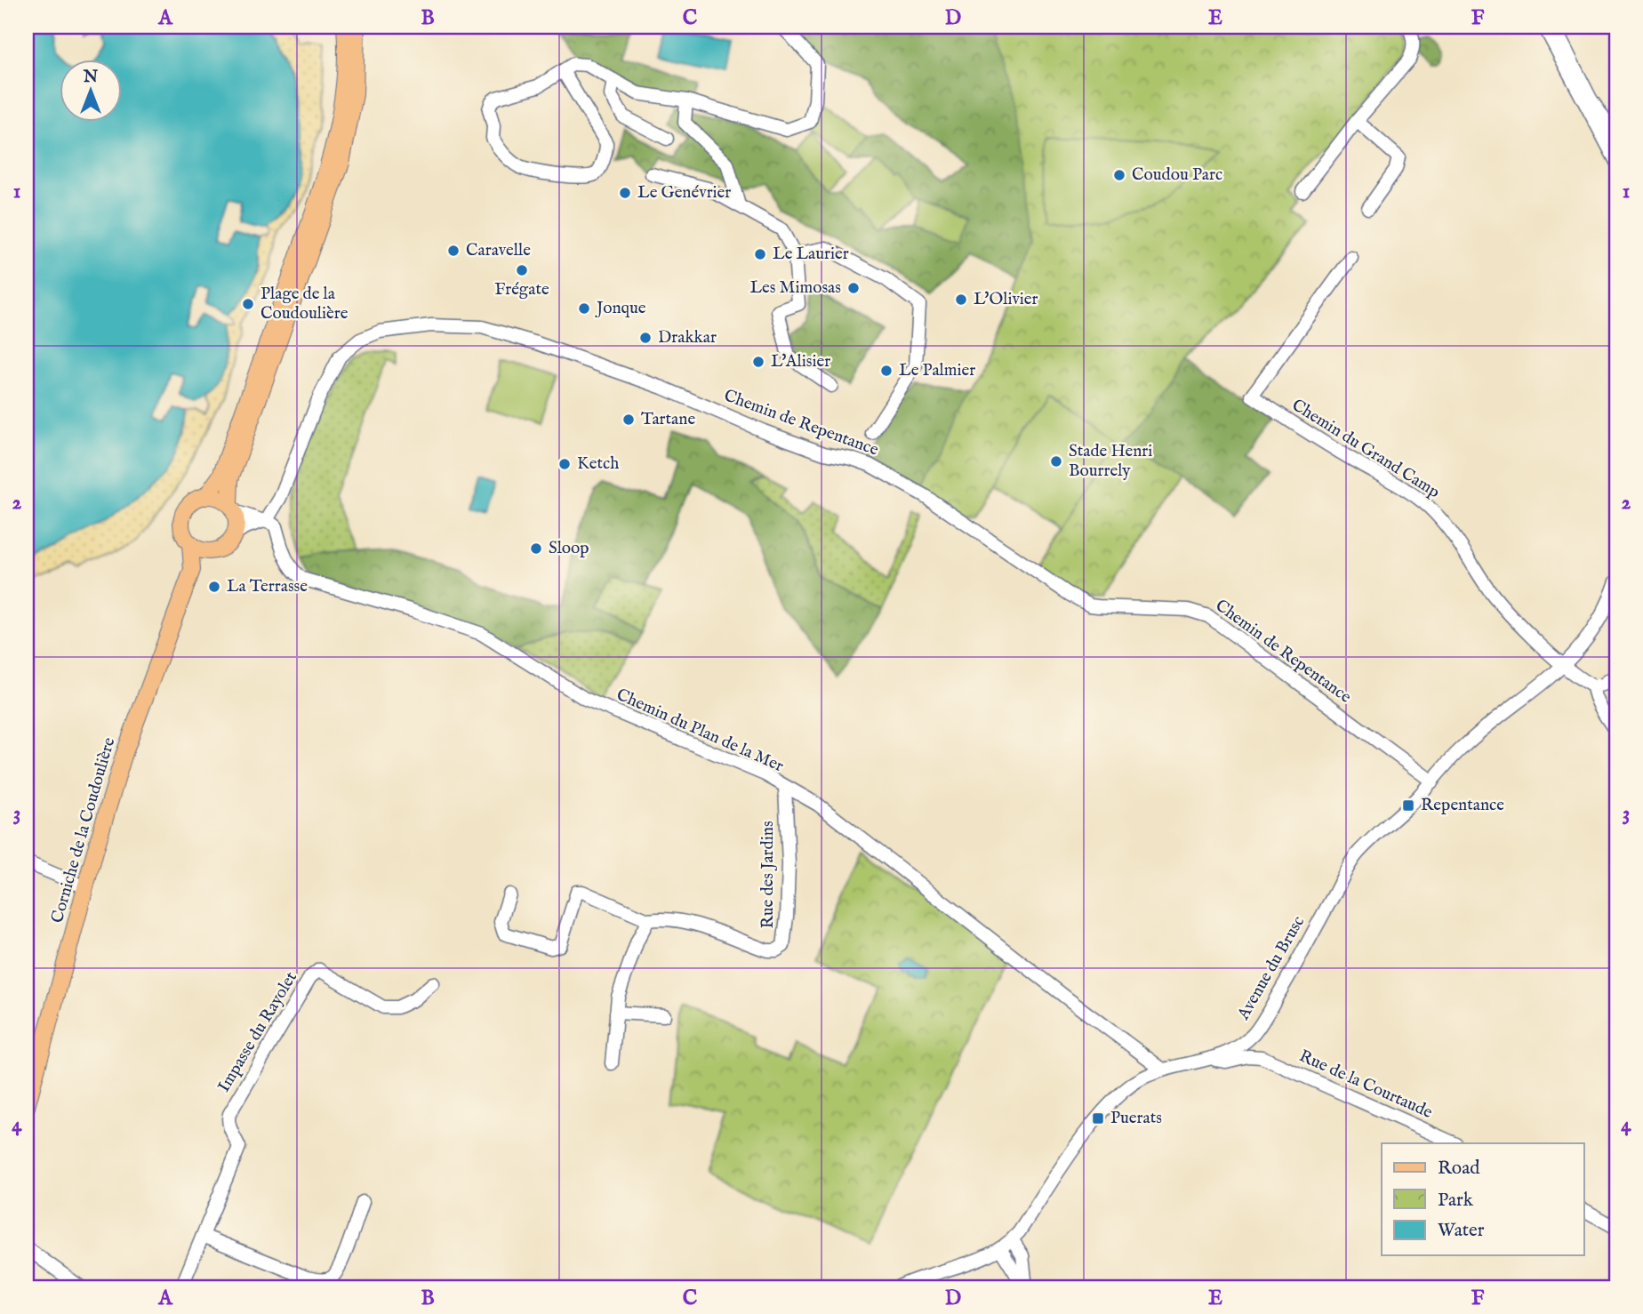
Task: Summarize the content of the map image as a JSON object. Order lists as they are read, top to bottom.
{
  "streets": {
    "main road": ["Corniche de la Coudoulière"],
    "street": [
      "Chemin de Repentance",
      "Chemin du Grand Camp",
      "Chemin du Plan de la Mer",
      "Rue des Jardins",
      "Avenue du Brusc",
      "Impasse du Rayolet",
      "Rue de la Courtaude"
    ]
  },
  "crossings": [
    ["Chemin de Repentance", "Chemin du Plan de la Mer"],
    ["Chemin de Repentance", "Avenue du Brusc"],
    ["Chemin du Grand Camp", "Avenue du Brusc"],
    ["Chemin du Plan de la Mer", "Rue des Jardins"],
    ["Chemin du Plan de la Mer", "Avenue du Brusc"]
  ],
  "places": {
    "other": [
      "Coudou Parc",
      "Le Genévrier",
      "Caravelle",
      "Le Laurier",
      "Frégate",
      "Les Mimosas",
      "L'Olivier",
      "Plage de la Coudoulière",
      "Jonque",
      "Drakkar",
      "L'Alisier",
      "Le Palmier",
      "Tartane",
      "Stade Henri Bourrely",
      "Ketch",
      "Sloop",
      "La Terrasse"
    ],
    "transit": ["Repentance", "Puerats"]
  },
  "legend": ["Road", "Park", "Water"],
  "north": "top",
  "grid": {
    "columns": [
      "A",
      "B",
      "C",
      "D",
      "E",
      "F"
    ],
    "rows": [
      "1",
      "2",
      "3",
      "4"
    ]
  }
}
